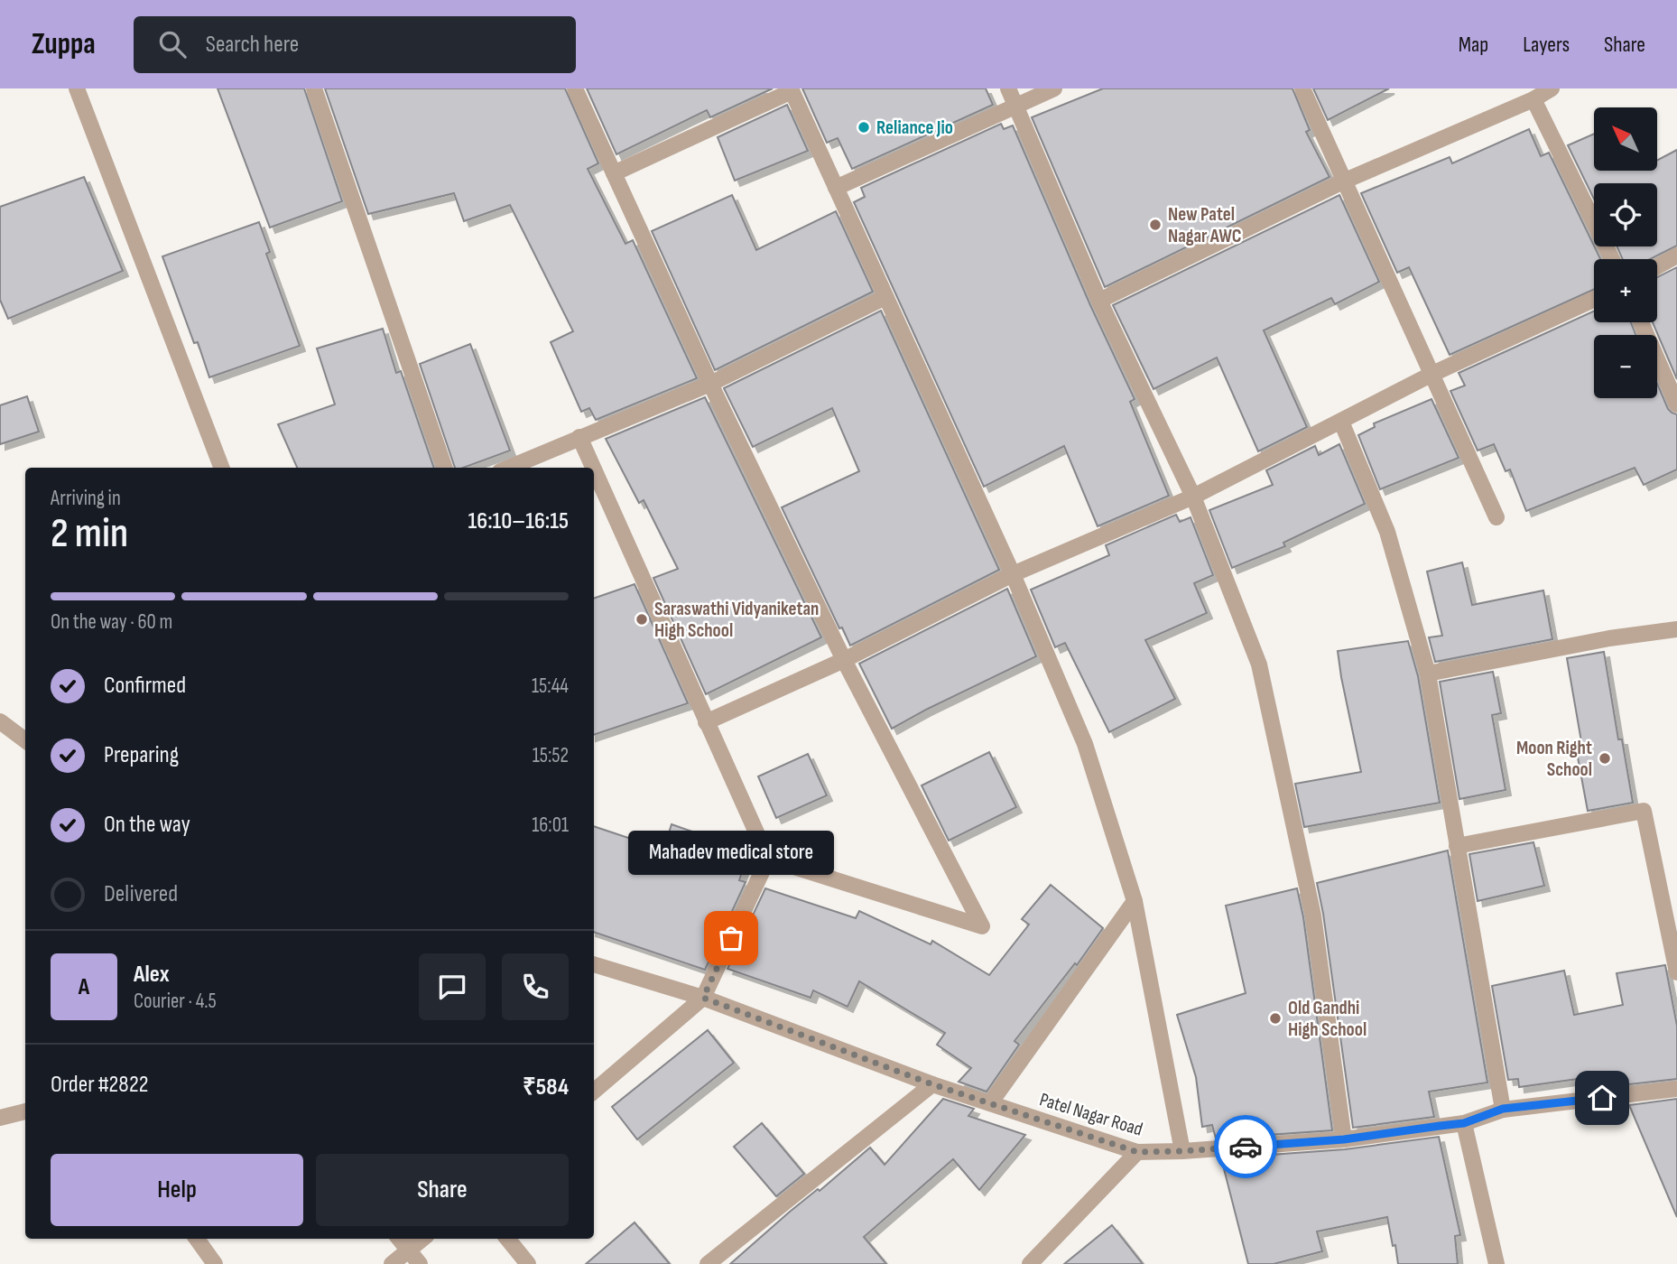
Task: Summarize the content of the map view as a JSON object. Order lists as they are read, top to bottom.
{
  "streets": {
    "street": ["Patel Nagar Road"]
  },
  "places": [
    "Reliance Jio",
    "New Patel Nagar AWC",
    "Saraswathi Vidyaniketan High School",
    "Moon Right School",
    "Mahadev medical store",
    "Old Gandhi High School"
  ],
  "north": "top left",
  "page": {
    "header": "Zuppa",
    "search": "Search here",
    "nav": ["Map", "Layers", "Share"],
    "map_buttons": ["+", "−"],
    "heading": ["2 min", "Arriving in", "16:10–16:15"],
    "panel": [
      "Alex",
      "Courier · 4.5",
      "Order #2822",
      "₹584"
    ],
    "bar": "On the way · 60 m",
    "list": [
      ["Confirmed", "15:44"],
      ["Preparing", "15:52"],
      ["On the way", "16:01"],
      "Delivered"
    ],
    "bubble": "Mahadev medical store",
    "round": "A",
    "buttons": ["Help", "Share"]
  }
}
